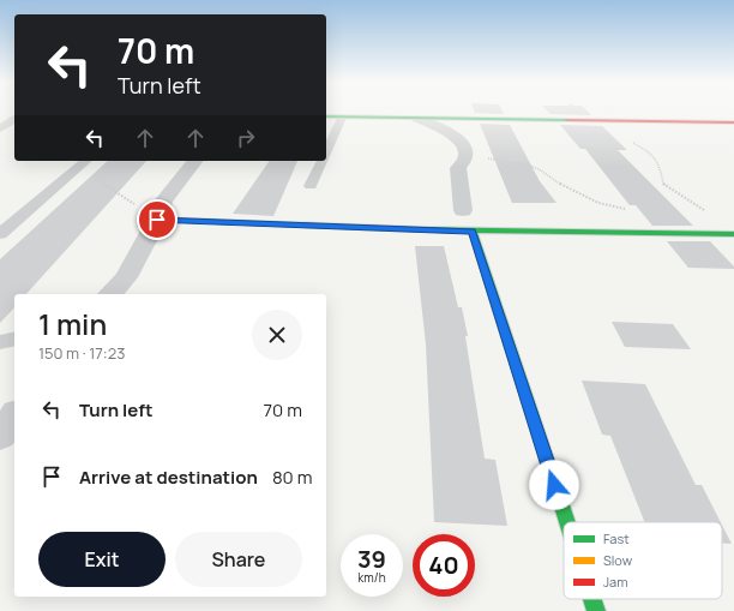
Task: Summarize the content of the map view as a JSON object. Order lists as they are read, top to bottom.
{
  "legend": ["Fast", "Slow", "Jam"],
  "page": {
    "turn": ["70 m", "Turn left"],
    "heading": ["1 min", "150 m · 17:23"],
    "list": [
      {
        "name": "Turn left",
        "value": "70 m"
      },
      {
        "name": "Arrive at destination",
        "value": "80 m"
      }
    ],
    "buttons": ["Exit", "Share"],
    "speed": "39 km/h",
    "limit": "40"
  }
}
